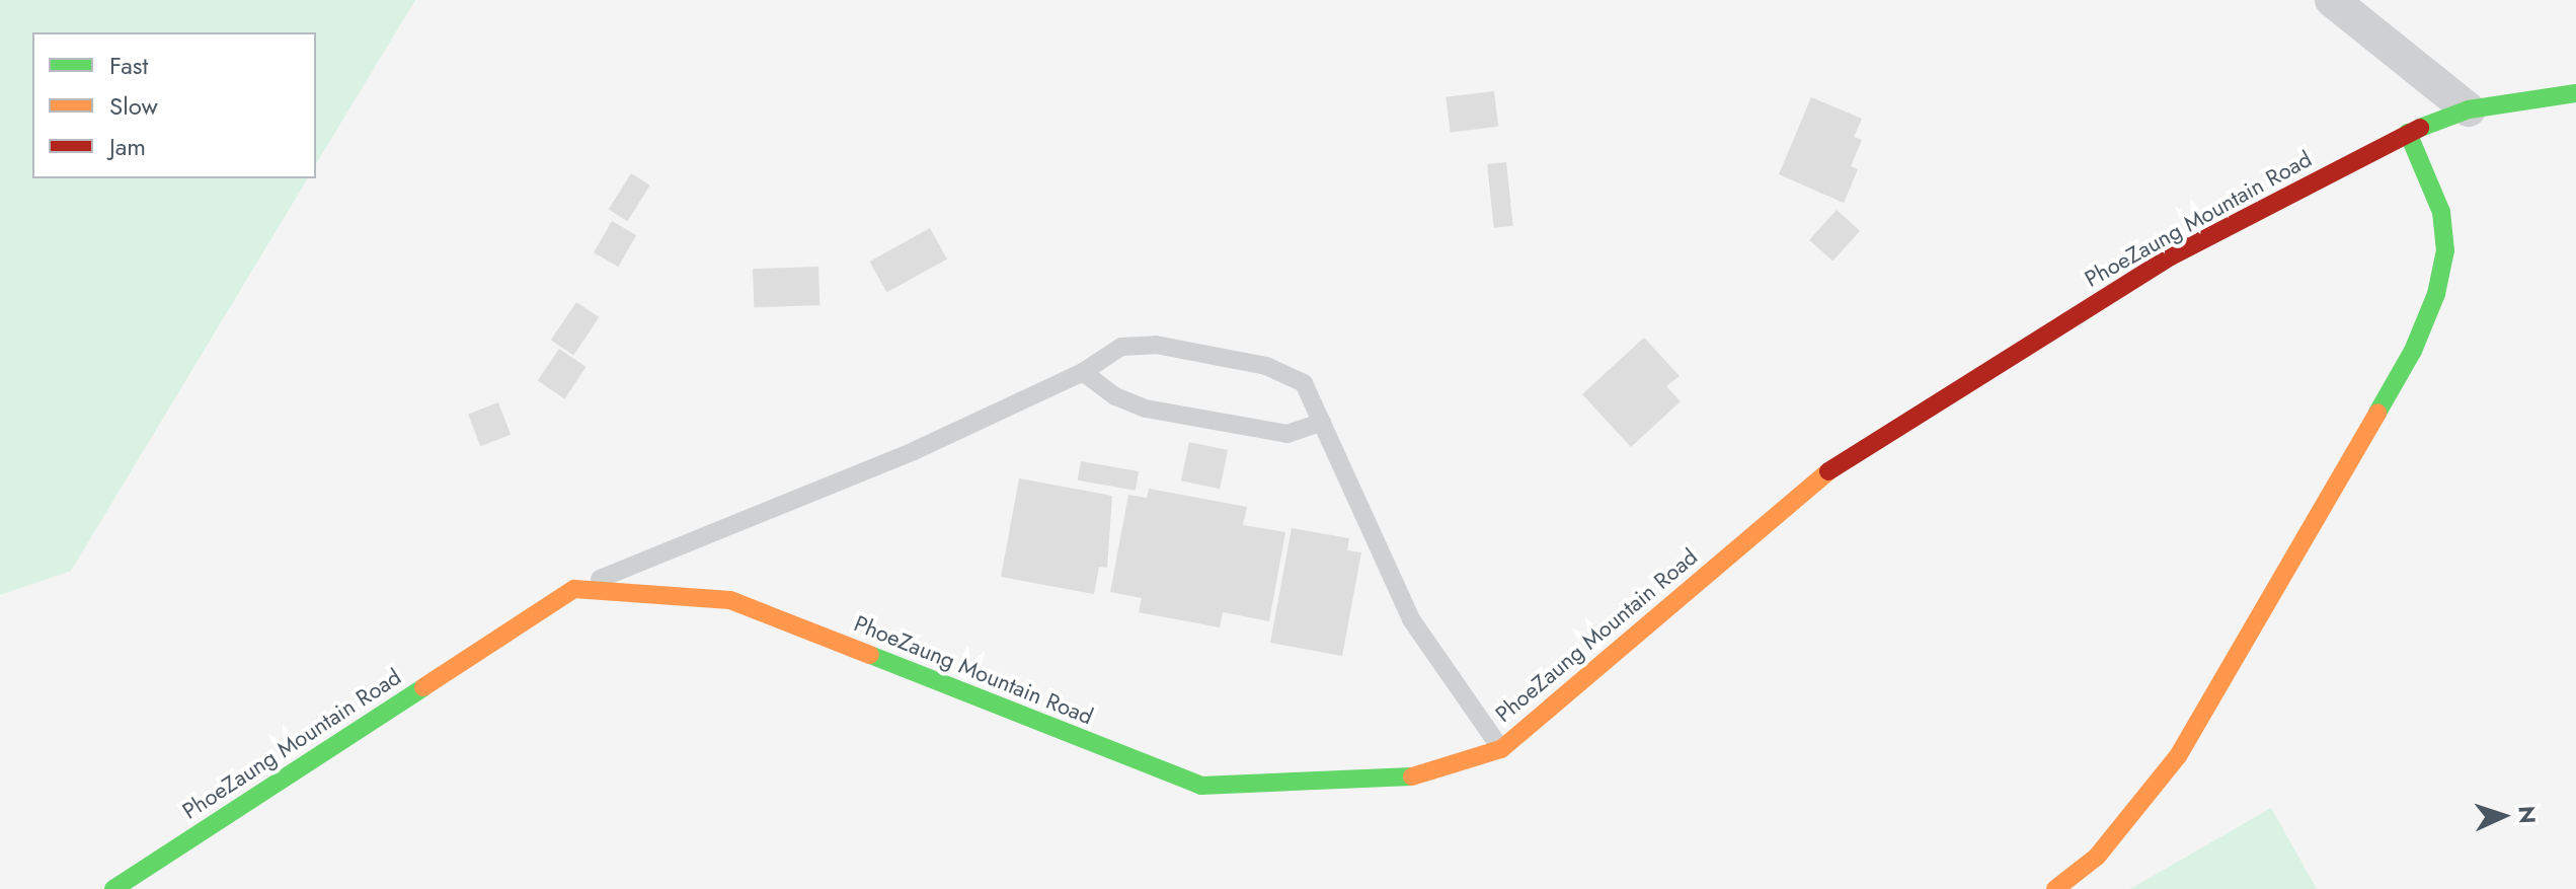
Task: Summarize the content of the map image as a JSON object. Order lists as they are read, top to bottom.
{
  "streets": {
    "street": ["PhoeZaung Mountain Road"]
  },
  "legend": ["Fast", "Slow", "Jam"],
  "north": "right"
}
